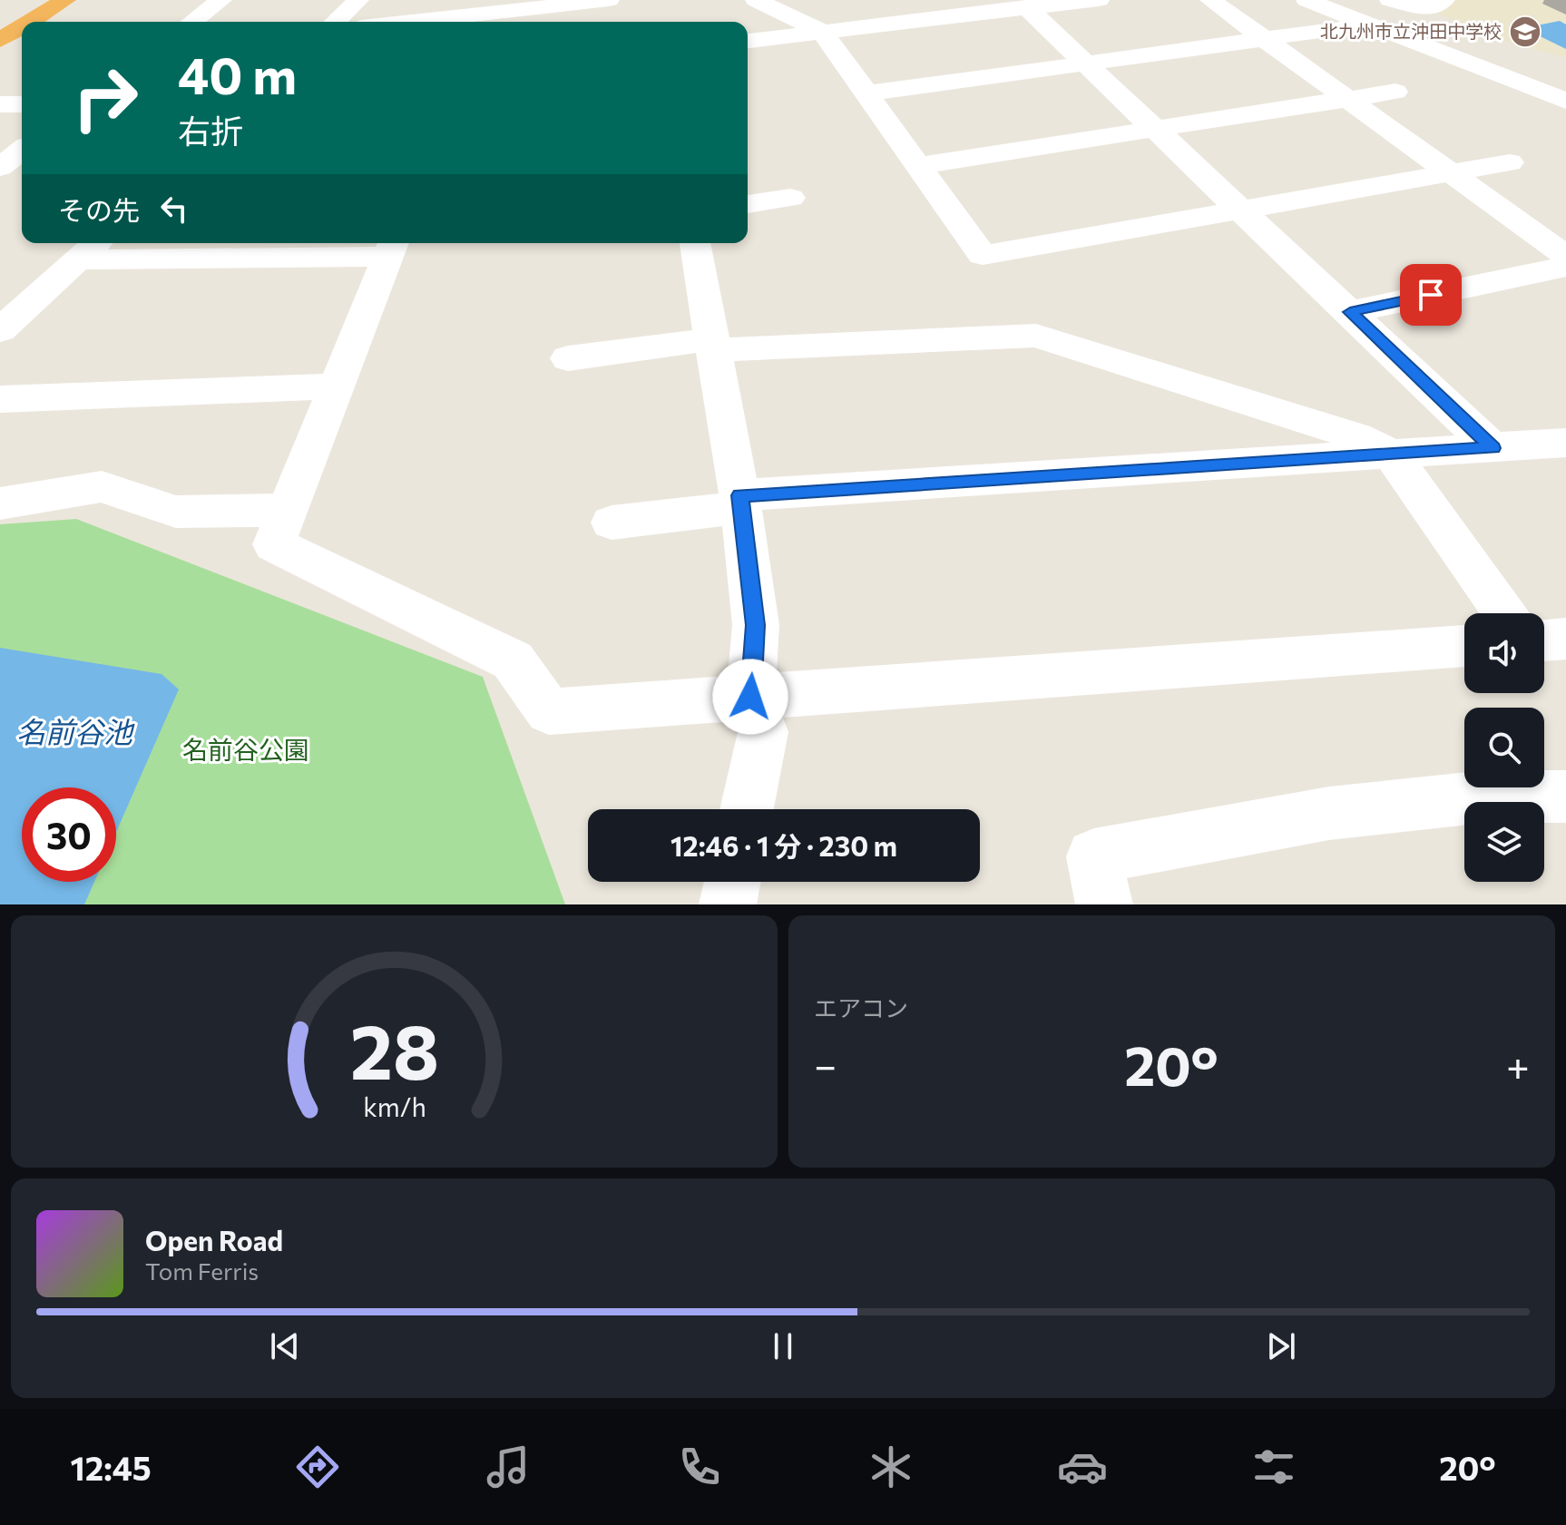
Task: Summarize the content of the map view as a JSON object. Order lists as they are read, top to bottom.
{
  "water": ["名前谷池"],
  "parks": ["名前谷公園"],
  "places": {
    "school or university": ["北九州市立沖田中学校"]
  },
  "page": {
    "turn": ["40 m", "右折"],
    "then": "その先",
    "limit": "30",
    "trip": "12:46 · 1 分 · 230 m",
    "tile": "エアコン",
    "heat": ["−", "20°", "+"],
    "song": ["Open Road", "Tom Ferris"],
    "tabs": ["12:45", "20°"],
    "gauge": ["28", "km/h"]
  }
}
